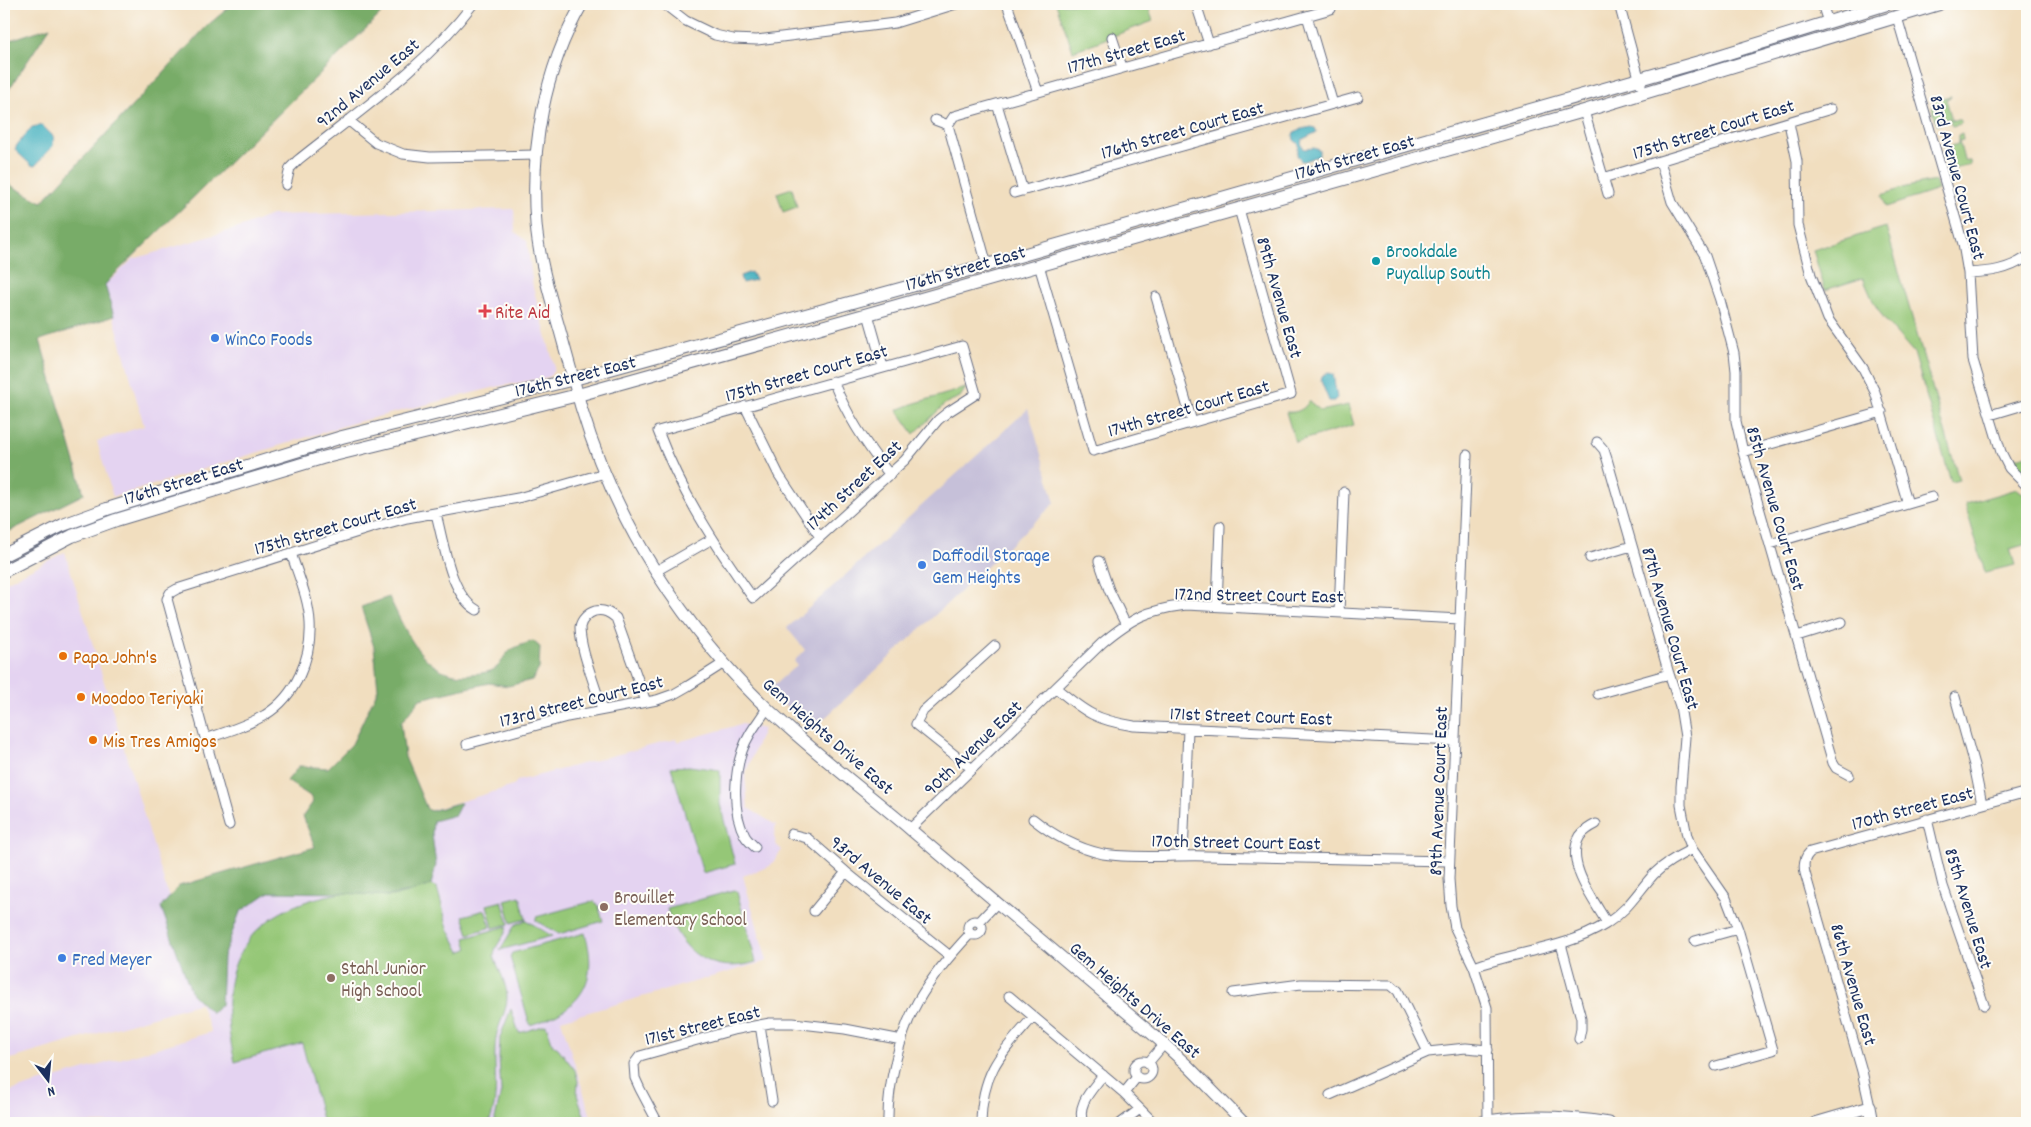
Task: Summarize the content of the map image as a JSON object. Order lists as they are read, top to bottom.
{
  "streets": {
    "main road": ["176th Street East"],
    "street": [
      "177th Street East",
      "92nd Avenue East",
      "175th Street Court East",
      "176th Street Court East",
      "83rd Avenue Court East",
      "89th Avenue East",
      "174th Street Court East",
      "174th Street East",
      "85th Avenue Court East",
      "172nd Street Court East",
      "87th Avenue Court East",
      "173rd Street Court East",
      "171st Street Court East",
      "Gem Heights Drive East",
      "90th Avenue East",
      "89th Avenue Court East",
      "170th Street East",
      "170th Street Court East",
      "93rd Avenue East",
      "85th Avenue East",
      "86th Avenue East",
      "171st Street East"
    ]
  },
  "crossings": [
    ["177th Street East", "176th Street Court East"],
    ["175th Street Court East", "174th Street East"],
    ["175th Street Court East", "85th Avenue Court East"],
    ["175th Street Court East", "Gem Heights Drive East"],
    ["176th Street East", "83rd Avenue Court East"],
    ["176th Street East", "89th Avenue East"],
    ["176th Street East", "174th Street Court East"],
    ["176th Street East", "Gem Heights Drive East"],
    ["89th Avenue East", "174th Street Court East"],
    ["172nd Street Court East", "171st Street Court East"],
    ["172nd Street Court East", "90th Avenue East"],
    ["172nd Street Court East", "89th Avenue Court East"],
    ["173rd Street Court East", "Gem Heights Drive East"],
    ["171st Street Court East", "90th Avenue East"],
    ["171st Street Court East", "89th Avenue Court East"],
    ["Gem Heights Drive East", "90th Avenue East"],
    ["89th Avenue Court East", "170th Street Court East"],
    ["170th Street East", "85th Avenue East"],
    ["170th Street East", "86th Avenue East"]
  ],
  "places": {
    "other": [
      "Brookdale Puyallup South",
      "WinCo Foods",
      "Daffodil Storage Gem Heights",
      "Papa John's",
      "Moodoo Teriyaki",
      "Mis Tres Amigos",
      "Brouillet Elementary School",
      "Fred Meyer",
      "Stahl Junior High School"
    ],
    "health": ["Rite Aid"]
  },
  "north": "bottom"
}
